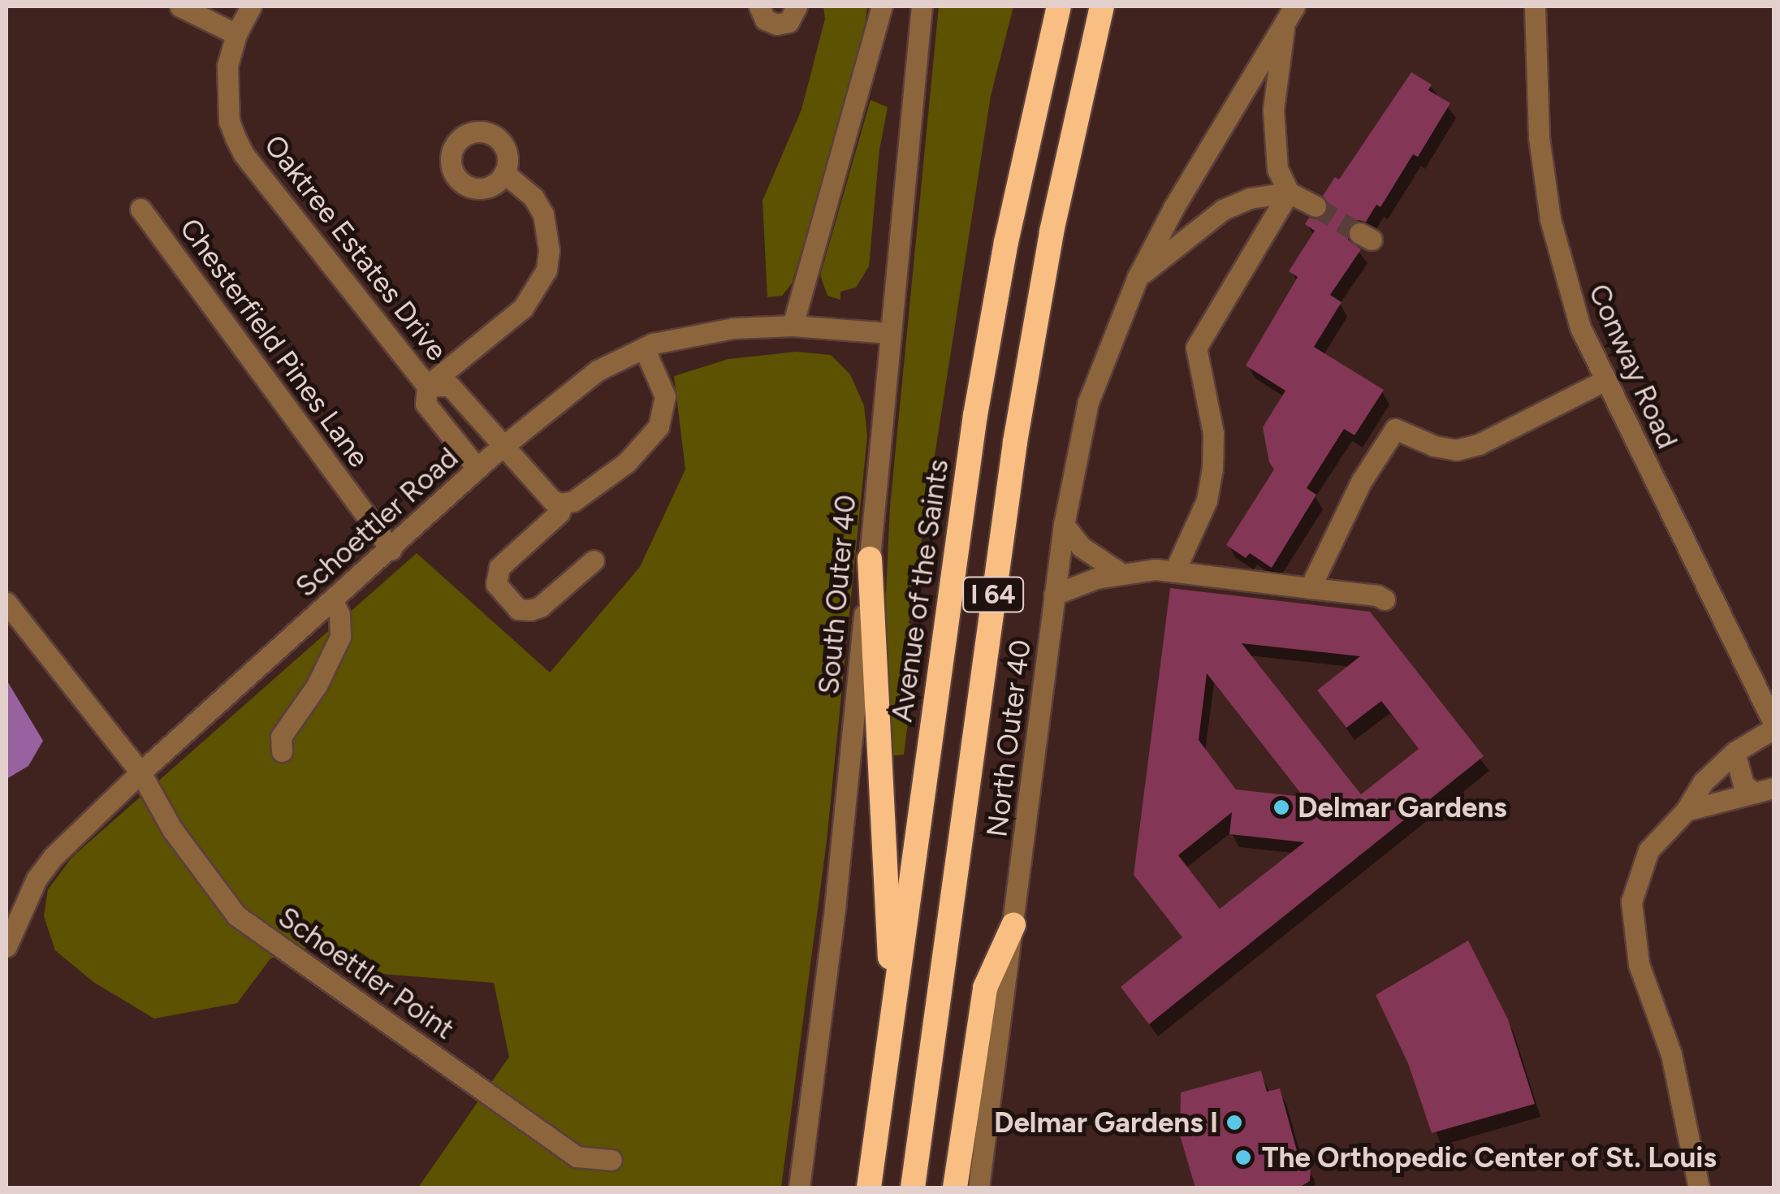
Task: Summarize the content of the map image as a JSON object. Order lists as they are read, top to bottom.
{
  "streets": {
    "highway": ["Avenue of the Saints", "I 64"],
    "street": [
      "Oaktree Estates Drive",
      "Chesterfield Pines Lane",
      "Conway Road",
      "Schoettler Road",
      "South Outer 40",
      "North Outer 40",
      "Schoettler Point"
    ]
  },
  "crossings": [
    ["Oaktree Estates Drive", "Schoettler Road"],
    ["Chesterfield Pines Lane", "Schoettler Road"],
    ["Schoettler Road", "South Outer 40"],
    ["Schoettler Road", "Schoettler Point"]
  ],
  "places": ["Delmar Gardens", "Delmar Gardens I", "The Orthopedic Center of St. Louis"]
}
